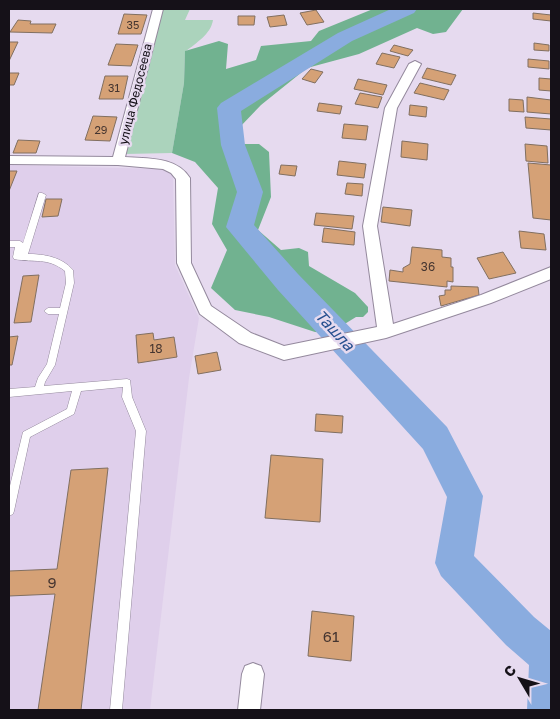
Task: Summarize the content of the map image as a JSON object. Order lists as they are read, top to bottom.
{
  "streets": {
    "street": ["улица Федосеева"]
  },
  "water": ["Ташла"],
  "house_numbers": [
    "35",
    "31",
    "29",
    "36",
    "18",
    "9",
    "61"
  ],
  "north": "top left"
}
